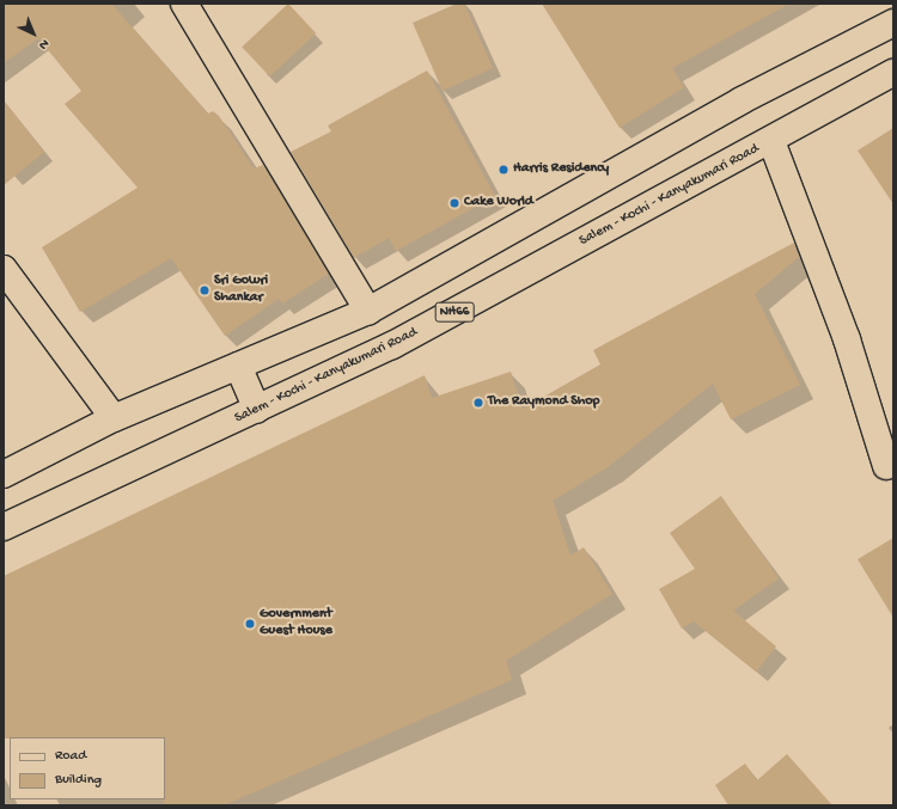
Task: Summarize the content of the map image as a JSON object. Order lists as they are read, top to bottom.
{
  "streets": {
    "main road": ["Salem - Kochi - Kanyakumari Road", "NH66"]
  },
  "places": [
    "Harris Residency",
    "Cake World",
    "Sri Gowri Shankar",
    "The Raymond Shop",
    "Government Guest House"
  ],
  "legend": ["Road", "Building"],
  "north": "bottom right"
}
